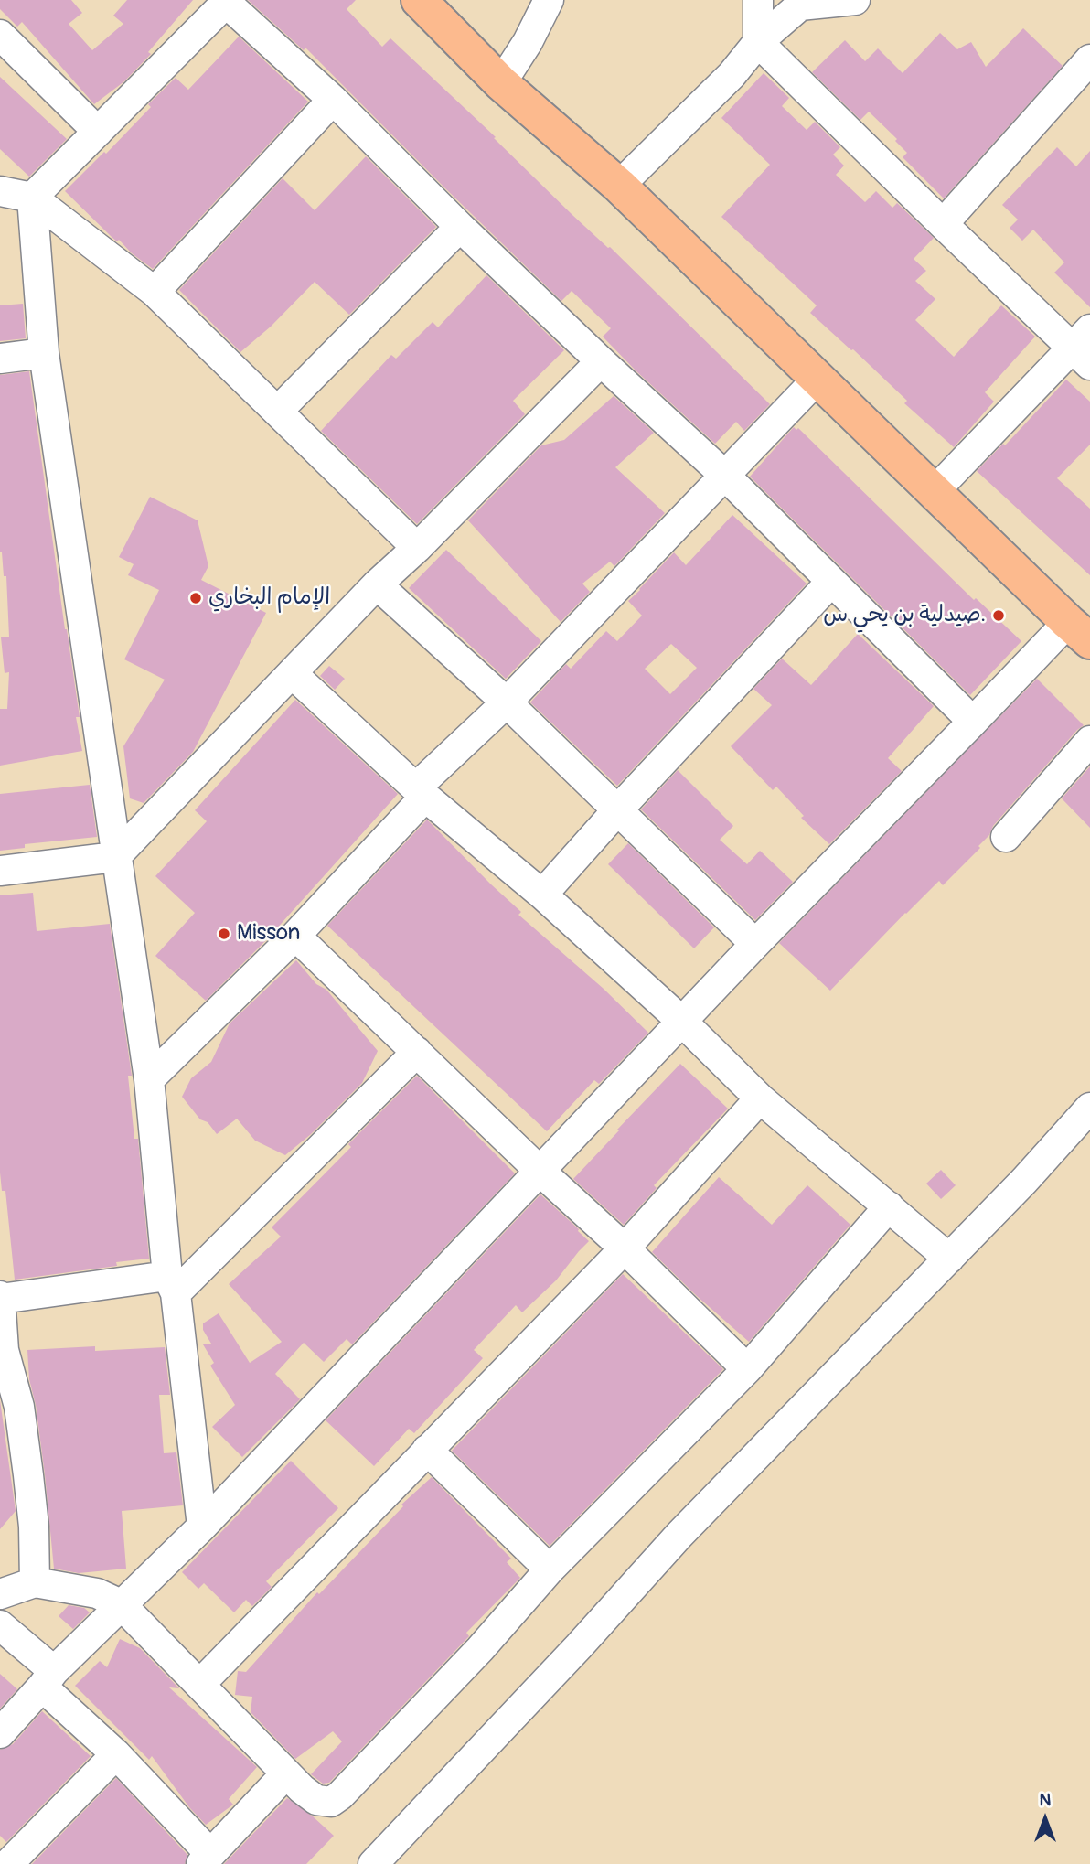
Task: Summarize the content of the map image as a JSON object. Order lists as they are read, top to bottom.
{
  "places": ["الإمام البخاري", "صيدلية بن يحي س.", "Misson"],
  "north": "top"
}
